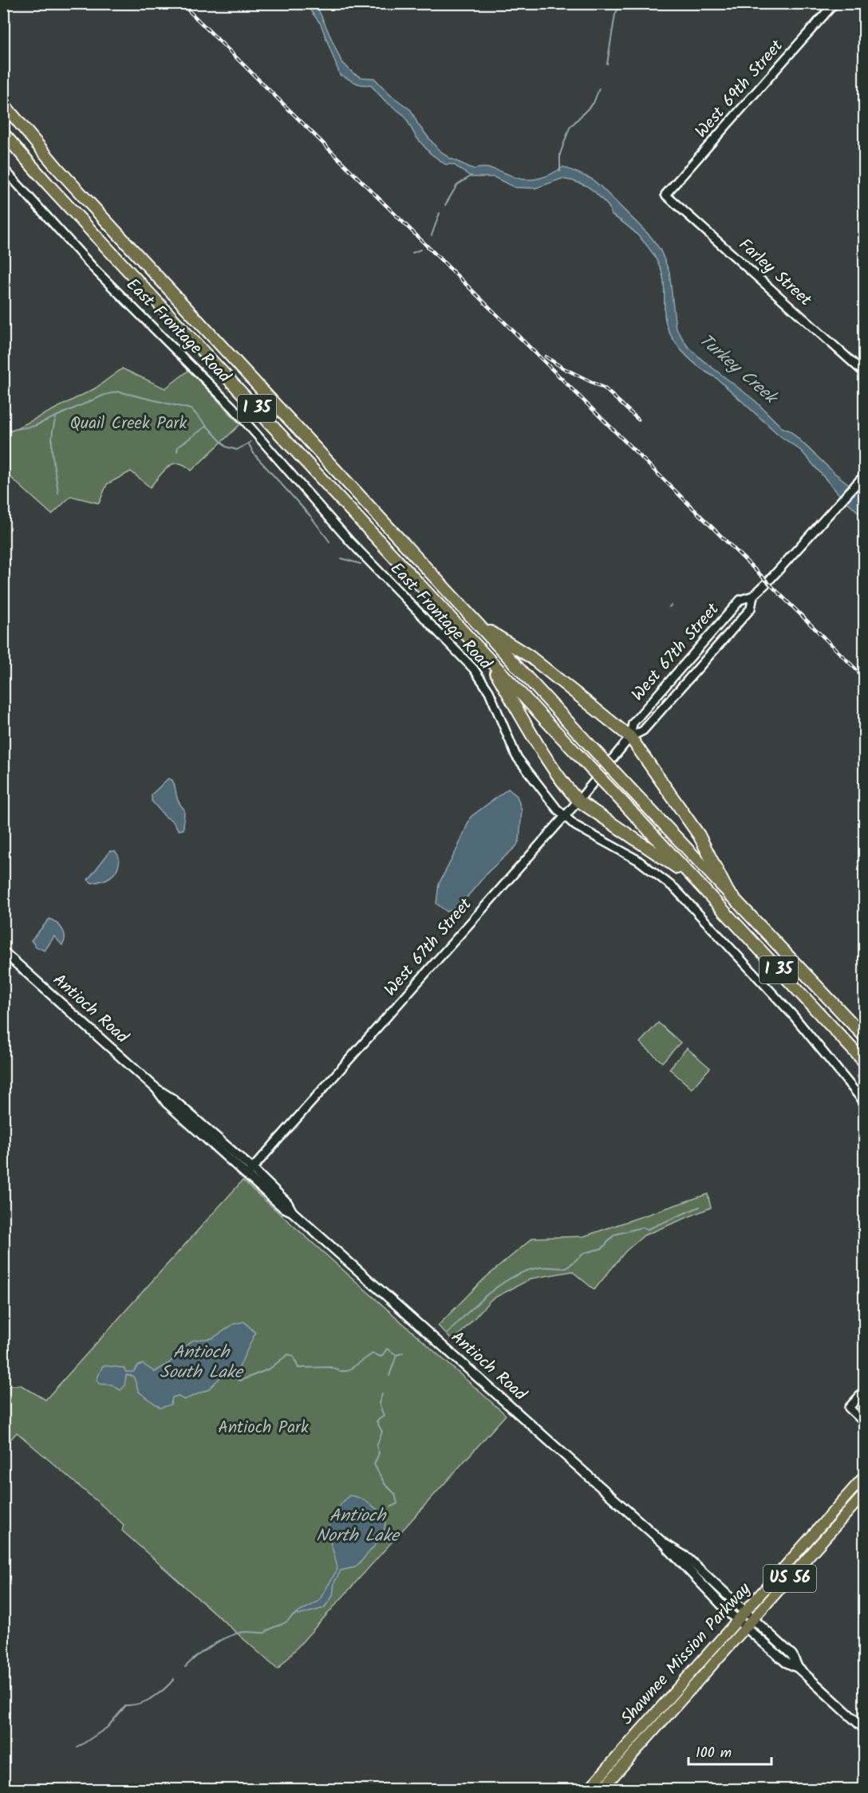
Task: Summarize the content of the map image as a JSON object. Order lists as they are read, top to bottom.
{
  "streets": {
    "highway": ["I 35", "US 56", "Shawnee Mission Parkway"],
    "main road": ["Antioch Road"],
    "street": [
      "West 69th Street",
      "Farley Street",
      "East Frontage Road",
      "West 67th Street"
    ]
  },
  "crossings": [
    ["West 69th Street", "Farley Street"],
    ["East Frontage Road", "West 67th Street"],
    ["West 67th Street", "Antioch Road"],
    ["Antioch Road", "Shawnee Mission Parkway"]
  ],
  "water": ["Turkey Creek", "Antioch South Lake", "Antioch North Lake"],
  "parks": ["Quail Creek Park", "Antioch Park"],
  "scale_bar": "100 m"
}
